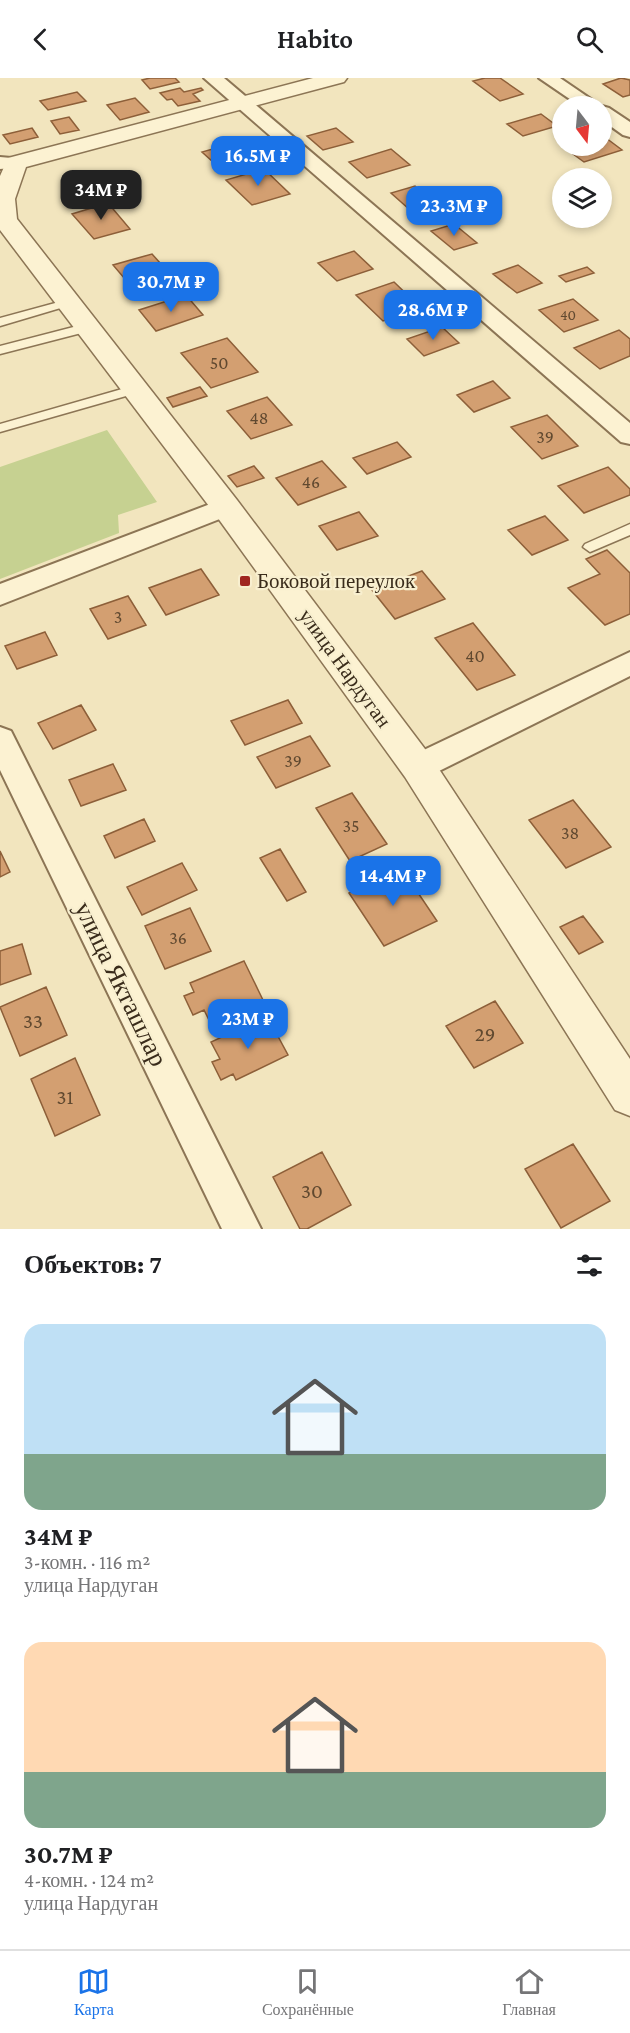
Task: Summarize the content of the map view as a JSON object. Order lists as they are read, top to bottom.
{
  "streets": {
    "street": ["улица Нардуган", "улица Якташлар"]
  },
  "places": {
    "transit": ["Боковой переулок"]
  },
  "house_numbers": [
    "40",
    "50",
    "48",
    "39",
    "46",
    "3",
    "40",
    "39",
    "35",
    "38",
    "36",
    "33",
    "29",
    "31",
    "30"
  ],
  "north": "bottom",
  "page": {
    "header": "Habito",
    "price": [
      "16.5M ₽",
      "34M ₽",
      "23.3M ₽",
      "30.7M ₽",
      "28.6M ₽",
      "14.4M ₽",
      "23M ₽"
    ],
    "heading": "Объектов: 7",
    "list": [
      {
        "name": "34M ₽",
        "note": "3-комн. · 116 m² · улица Нардуган"
      },
      {
        "name": "30.7M ₽",
        "note": "4-комн. · 124 m² · улица Нардуган"
      }
    ],
    "tabs": ["Карта", "Сохранённые", "Главная"]
  }
}
